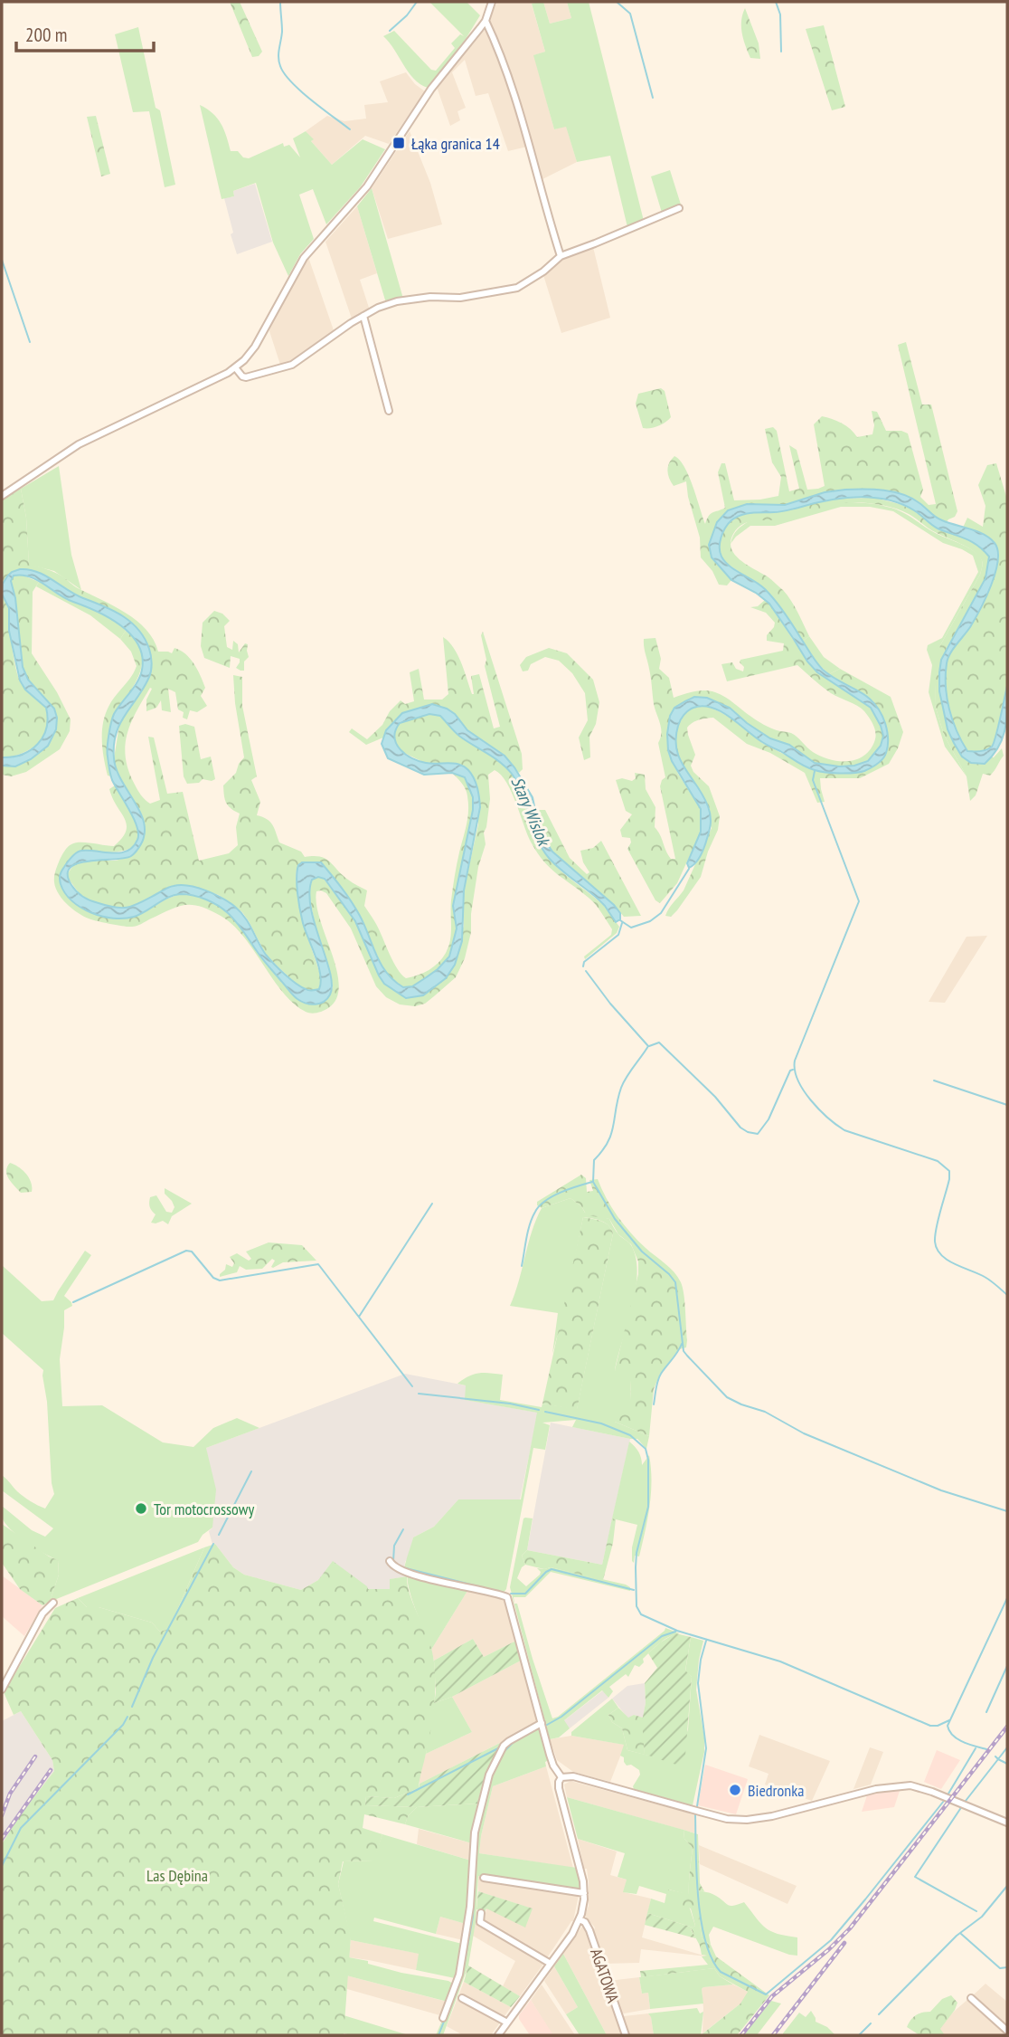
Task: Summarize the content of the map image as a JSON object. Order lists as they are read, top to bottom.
{
  "streets": {
    "street": ["AGATOWA"]
  },
  "water": ["Stary Wislok"],
  "parks": ["Las Dębina"],
  "places": {
    "transit": ["Łąka granica 14"],
    "other": ["Tor motocrossowy", "Biedronka"]
  },
  "scale_bar": "200 m"
}
